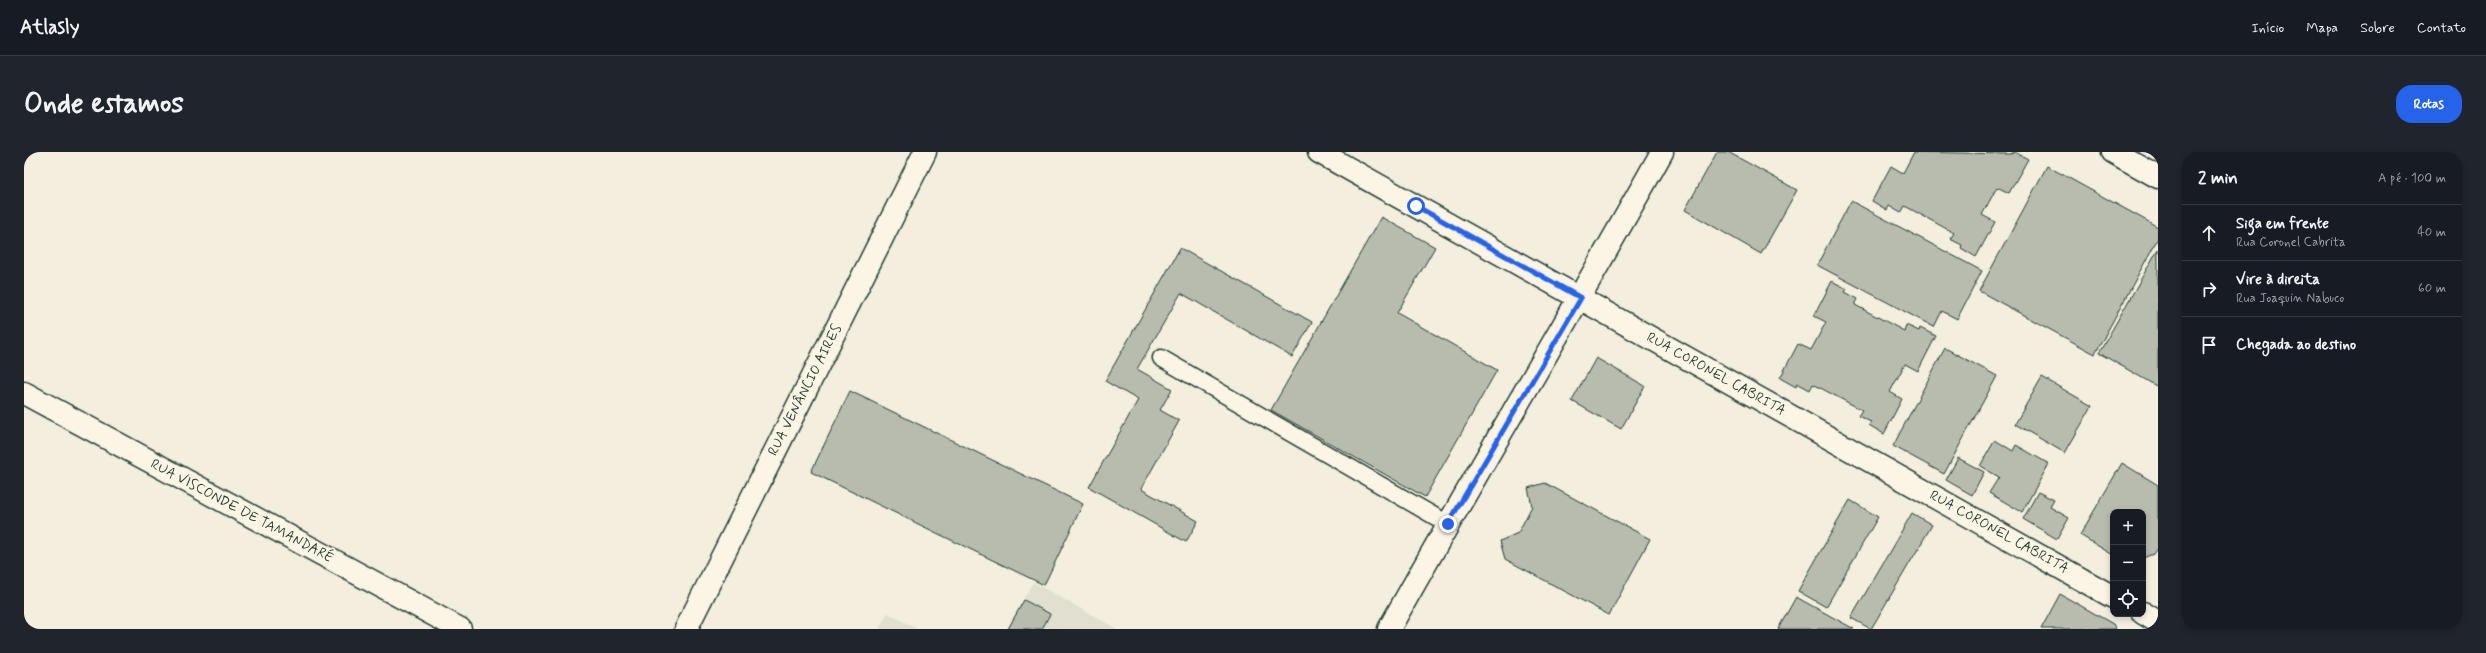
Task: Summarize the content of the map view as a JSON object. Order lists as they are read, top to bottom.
{
  "streets": {
    "street": ["RUA CORONEL CABRITA", "RUA VENÂNCIO AIRES", "RUA VISCONDE DE TAMANDARÉ"]
  },
  "page": {
    "header": "Atlasly",
    "nav": [
      "Início",
      "Mapa",
      "Sobre",
      "Contato"
    ],
    "buttons": "Rotas",
    "title": "Onde estamos",
    "heading": ["2 min", "A pé · 100 m"],
    "list": [
      ["Siga em frente", "Rua Coronel Cabrita", "40 m"],
      ["Vire à direita", "Rua Joaquin Nabuco", "60 m"],
      "Chegada ao destino"
    ],
    "map_buttons": ["+", "−"]
  }
}
